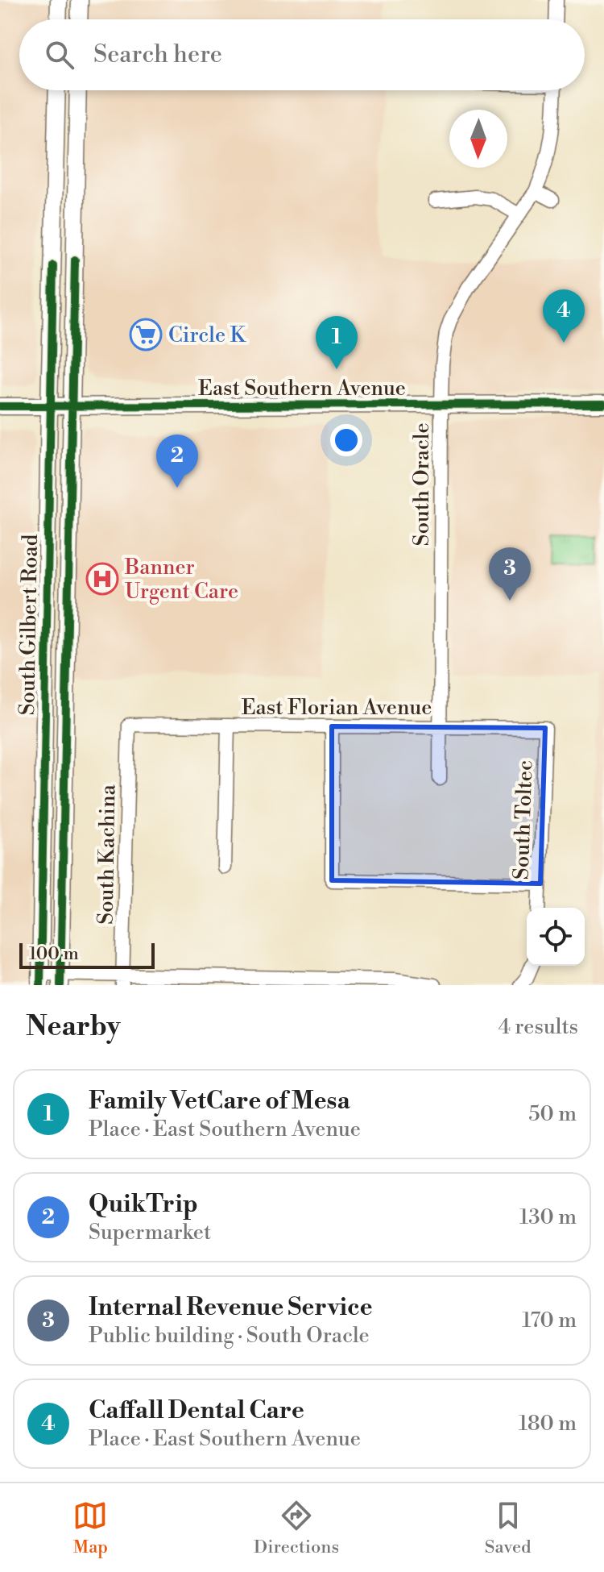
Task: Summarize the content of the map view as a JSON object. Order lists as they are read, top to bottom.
{
  "streets": {
    "main road": ["East Southern Avenue", "South Gilbert Road"],
    "street": [
      "South Oracle",
      "East Florian Avenue",
      "South Toltec",
      "South Kachina"
    ]
  },
  "crossings": [
    ["East Southern Avenue", "South Oracle"],
    ["East Southern Avenue", "South Gilbert Road"],
    ["South Oracle", "East Florian Avenue"],
    ["East Florian Avenue", "South Toltec"],
    ["East Florian Avenue", "South Kachina"]
  ],
  "places": {
    "supermarket": ["Circle K"],
    "hospital": ["Banner Urgent Care"]
  },
  "scale_bar": "100 m",
  "north": "bottom",
  "page": {
    "search": "Search here",
    "pins": [
      "4",
      "1",
      "2",
      "3"
    ],
    "scale": "100 m",
    "heading": ["Nearby", "4 results"],
    "list": [
      {
        "mark": "1",
        "name": "Family VetCare of Mesa",
        "note": "Place · East Southern Avenue",
        "value": "50 m"
      },
      {
        "mark": "2",
        "name": "QuikTrip",
        "note": "Supermarket",
        "value": "130 m"
      },
      {
        "mark": "3",
        "name": "Internal Revenue Service",
        "note": "Public building · South Oracle",
        "value": "170 m"
      },
      {
        "mark": "4",
        "name": "Caffall Dental Care",
        "note": "Place · East Southern Avenue",
        "value": "180 m"
      }
    ],
    "nav": ["Map", "Directions", "Saved"]
  }
}
